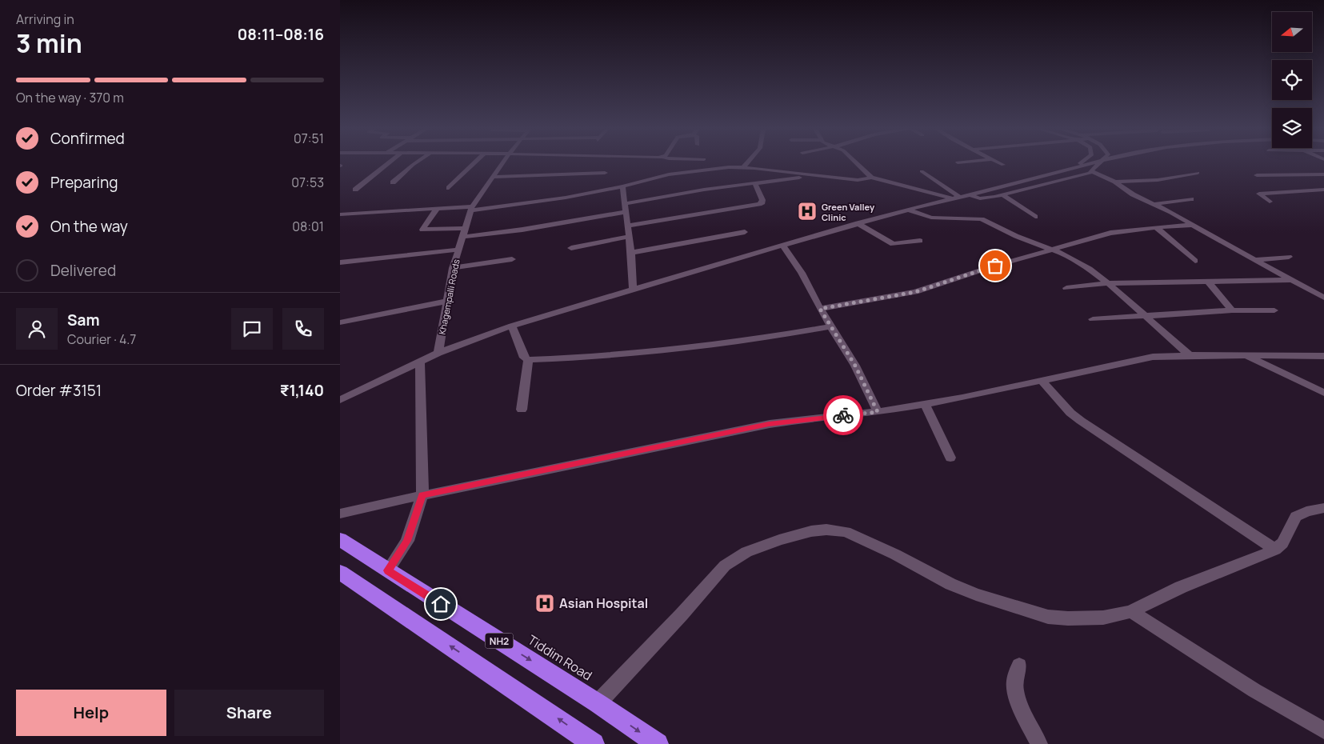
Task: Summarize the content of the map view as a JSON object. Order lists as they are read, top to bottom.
{
  "streets": {
    "highway": ["NH2", "Tiddim Road"],
    "street": ["Khagempalli Roads"]
  },
  "places": {
    "hospital": ["Green Valley Clinic", "Asian Hospital"]
  },
  "north": "left",
  "page": {
    "heading": ["3 min", "Arriving in", "08:11–08:16"],
    "panel": [
      "Sam",
      "Courier · 4.7",
      "Order #3151",
      "₹1,140"
    ],
    "bar": "On the way · 370 m",
    "list": [
      ["Confirmed", "07:51"],
      ["Preparing", "07:53"],
      ["On the way", "08:01"],
      "Delivered"
    ],
    "buttons": ["Help", "Share"]
  }
}
